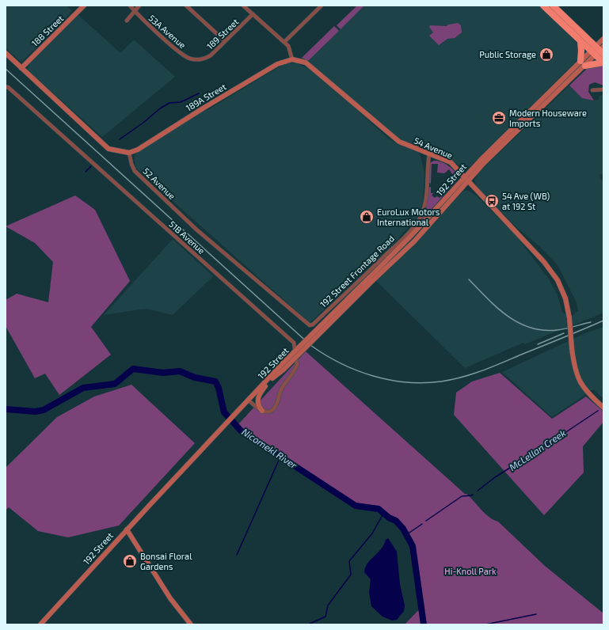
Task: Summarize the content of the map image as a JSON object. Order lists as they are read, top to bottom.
{
  "streets": {
    "main road": [
      "188 Street",
      "189A Street",
      "54 Avenue",
      "192 Street"
    ],
    "street": [
      "53A Avenue",
      "189 Street",
      "52 Avenue",
      "51B Avenue",
      "192 Street Frontage Road"
    ]
  },
  "crossings": [
    ["53A Avenue", "189 Street"],
    ["189A Street", "54 Avenue"],
    ["189A Street", "52 Avenue"],
    ["54 Avenue", "192 Street"],
    ["54 Avenue", "192 Street Frontage Road"],
    ["52 Avenue", "192 Street Frontage Road"]
  ],
  "water": ["Nicomekl River", "McLellan Creek"],
  "parks": ["Hi-Knoll Park"],
  "places": {
    "shop": ["Public Storage", "EuroLux Motors International", "Bonsai Floral Gardens"],
    "office": ["Modern Houseware Imports"],
    "bus stop": ["54 Ave (WB) at 192 St"]
  }
}
